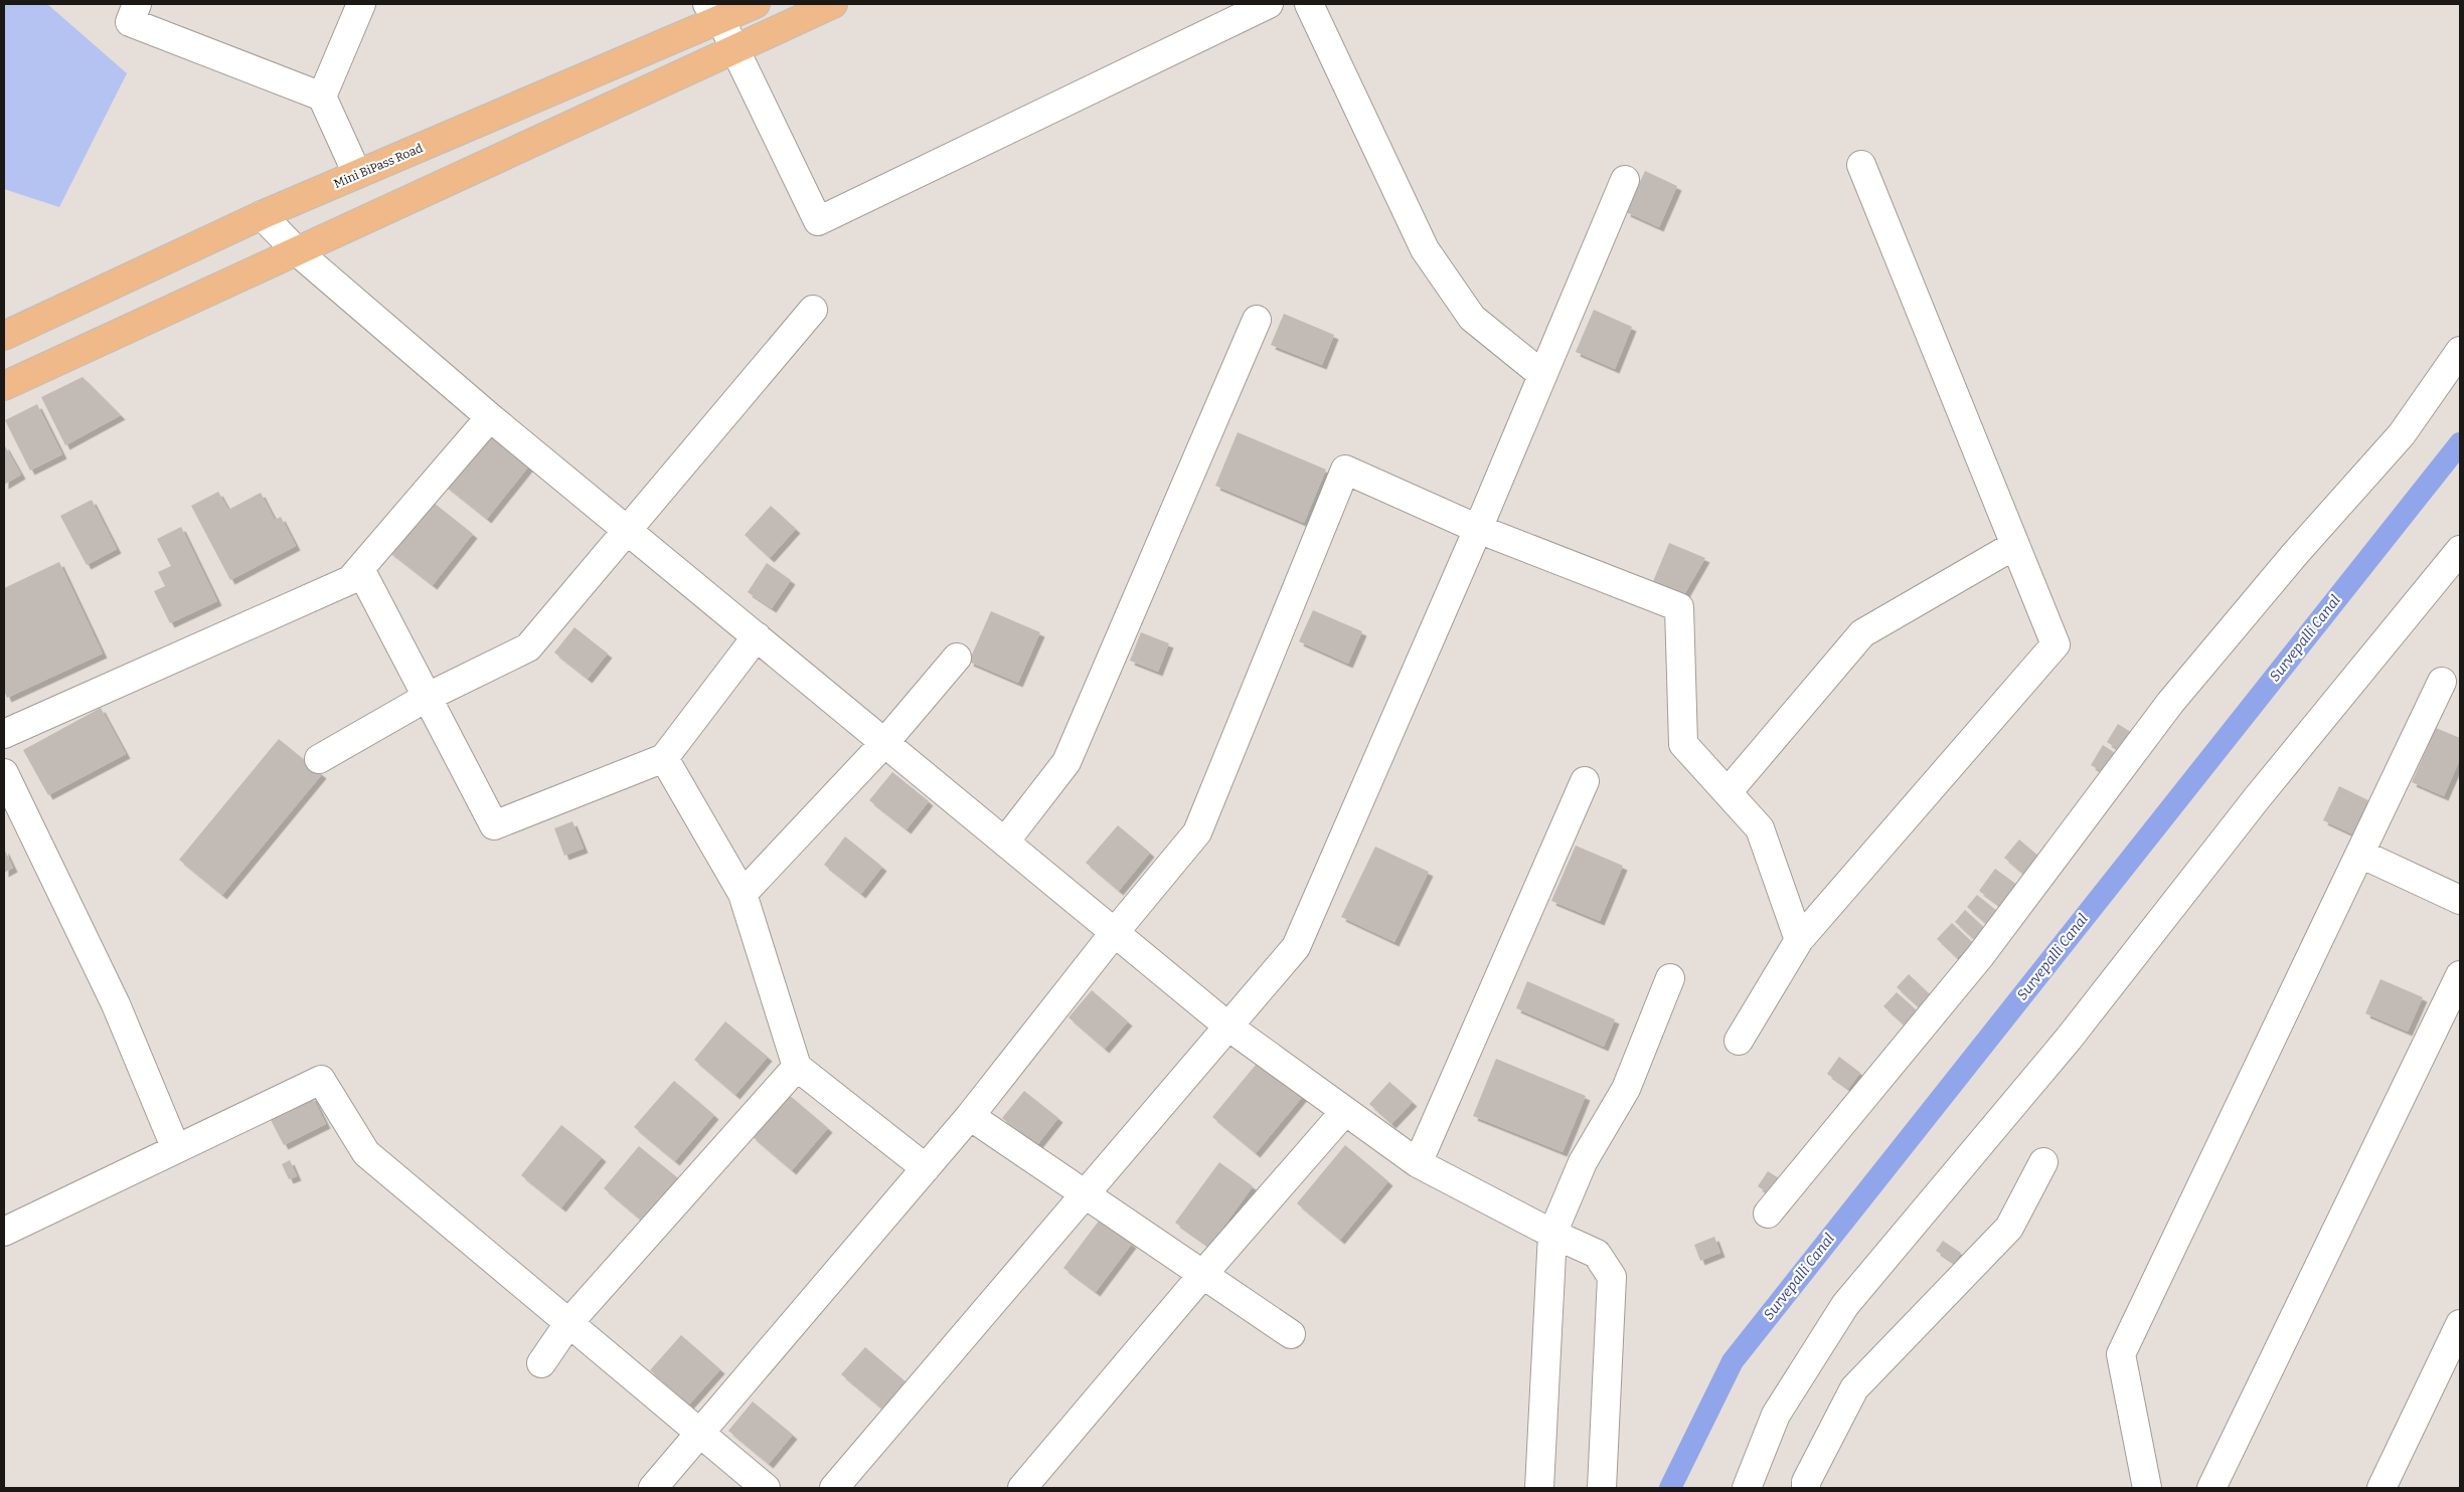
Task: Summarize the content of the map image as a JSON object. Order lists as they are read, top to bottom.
{
  "streets": {
    "main road": ["Mini BiPass Road"]
  },
  "water": ["Survepalli Canal"]
}
